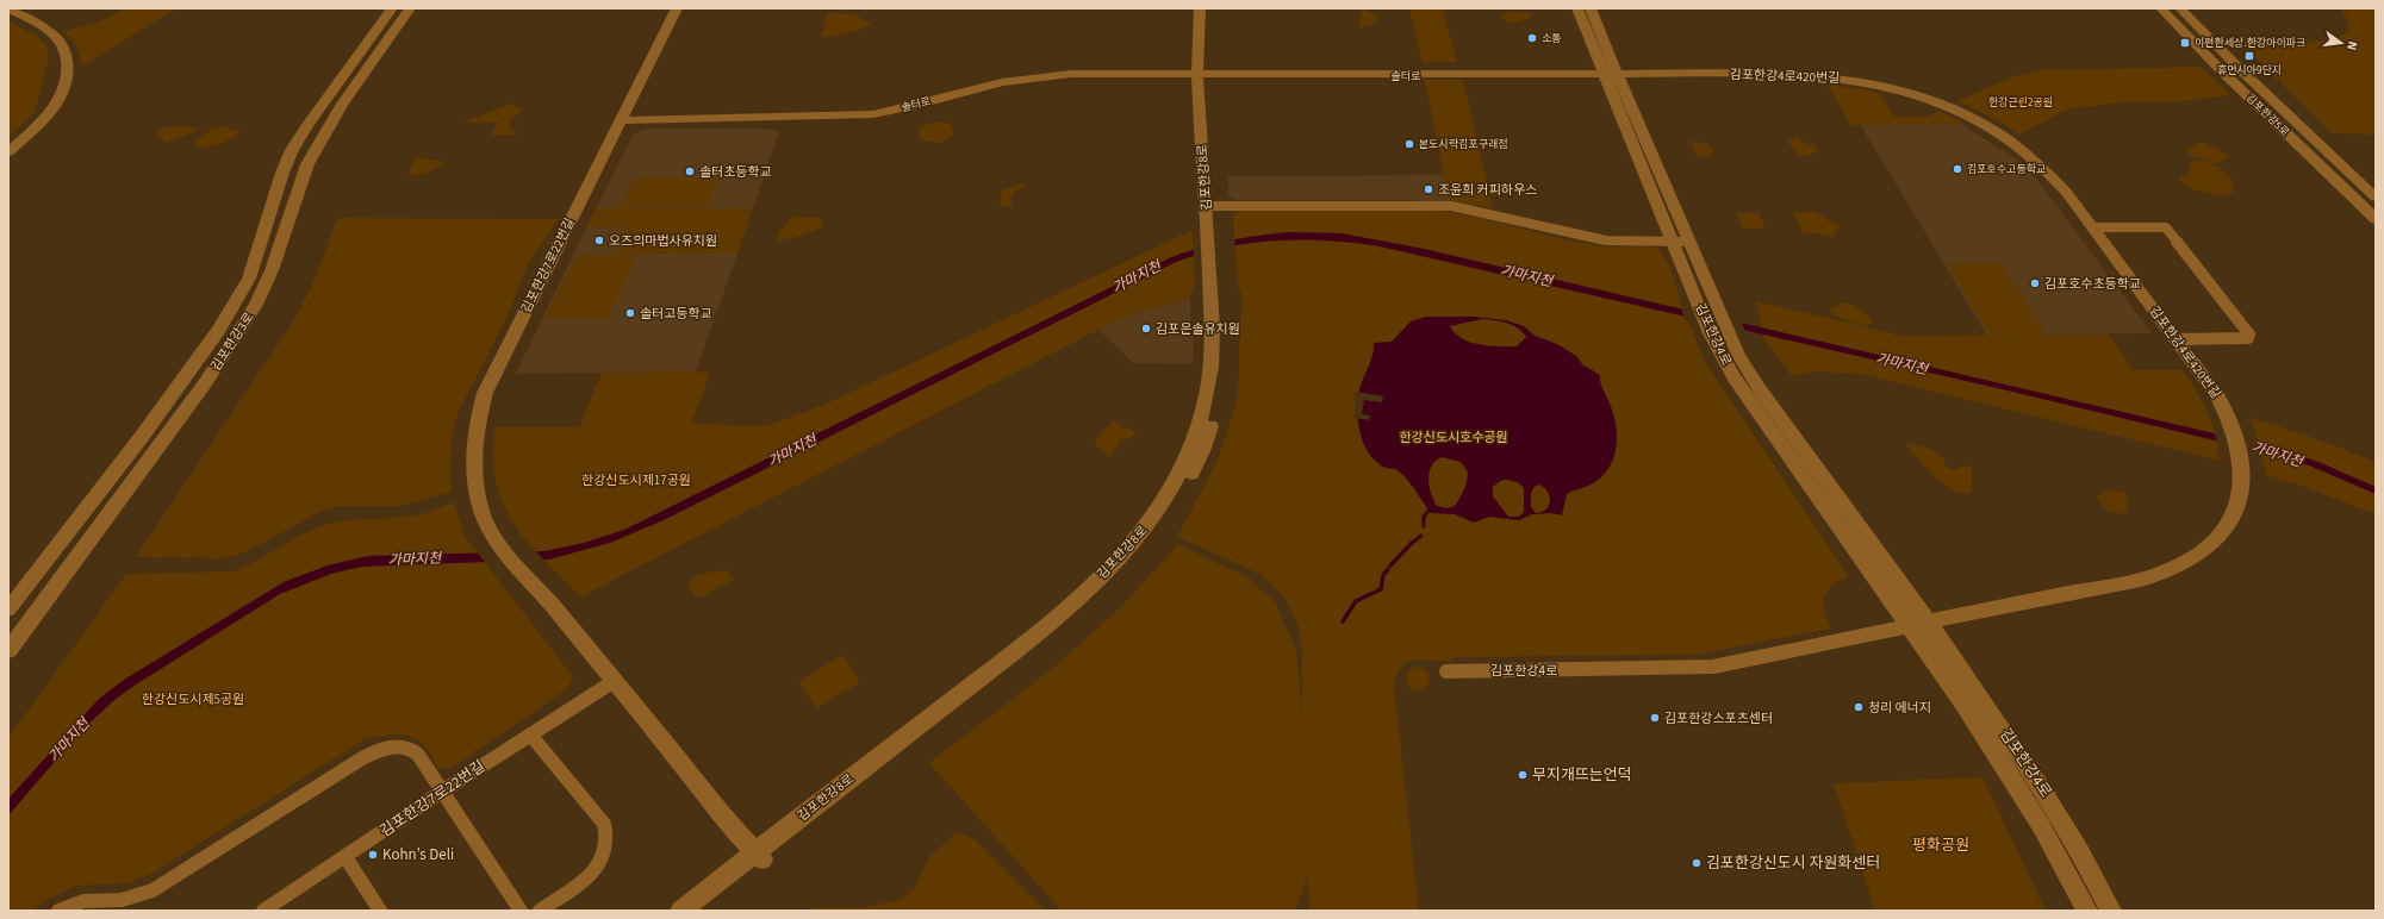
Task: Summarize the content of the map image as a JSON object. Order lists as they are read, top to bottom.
{
  "streets": {
    "street": [
      "솔터로",
      "김포한강4로420번길",
      "김포한강5로",
      "김포한강8로",
      "김포한강7로22번길",
      "김포한강4로",
      "김포한강3로"
    ]
  },
  "crossings": [
    ["솔터로", "김포한강4로420번길"],
    ["솔터로", "김포한강8로"],
    ["솔터로", "김포한강7로22번길"],
    ["솔터로", "김포한강4로"],
    ["김포한강4로420번길", "김포한강4로"]
  ],
  "water": ["가마지천"],
  "parks": [
    "한강근린2공원",
    "한강신도시호수공원",
    "한강신도시제17공원",
    "한강신도시제5공원",
    "평화공원"
  ],
  "places": {
    "other": [
      "소통",
      "본도시락김포구래점",
      "김포호수고등학교",
      "솔터초등학교",
      "조윤희 커피하우스",
      "오즈의마법사유치원",
      "김포호수초등학교",
      "솔터고등학교",
      "김포은솔유치원",
      "청리 에너지",
      "김포한강스포츠센터",
      "무지개뜨는언덕",
      "Kohn’s Deli",
      "김포한강신도시 자원화센터"
    ],
    "transit": ["이편한세상.한강아이파크", "휴먼시아9단지"]
  },
  "north": "right"
}
